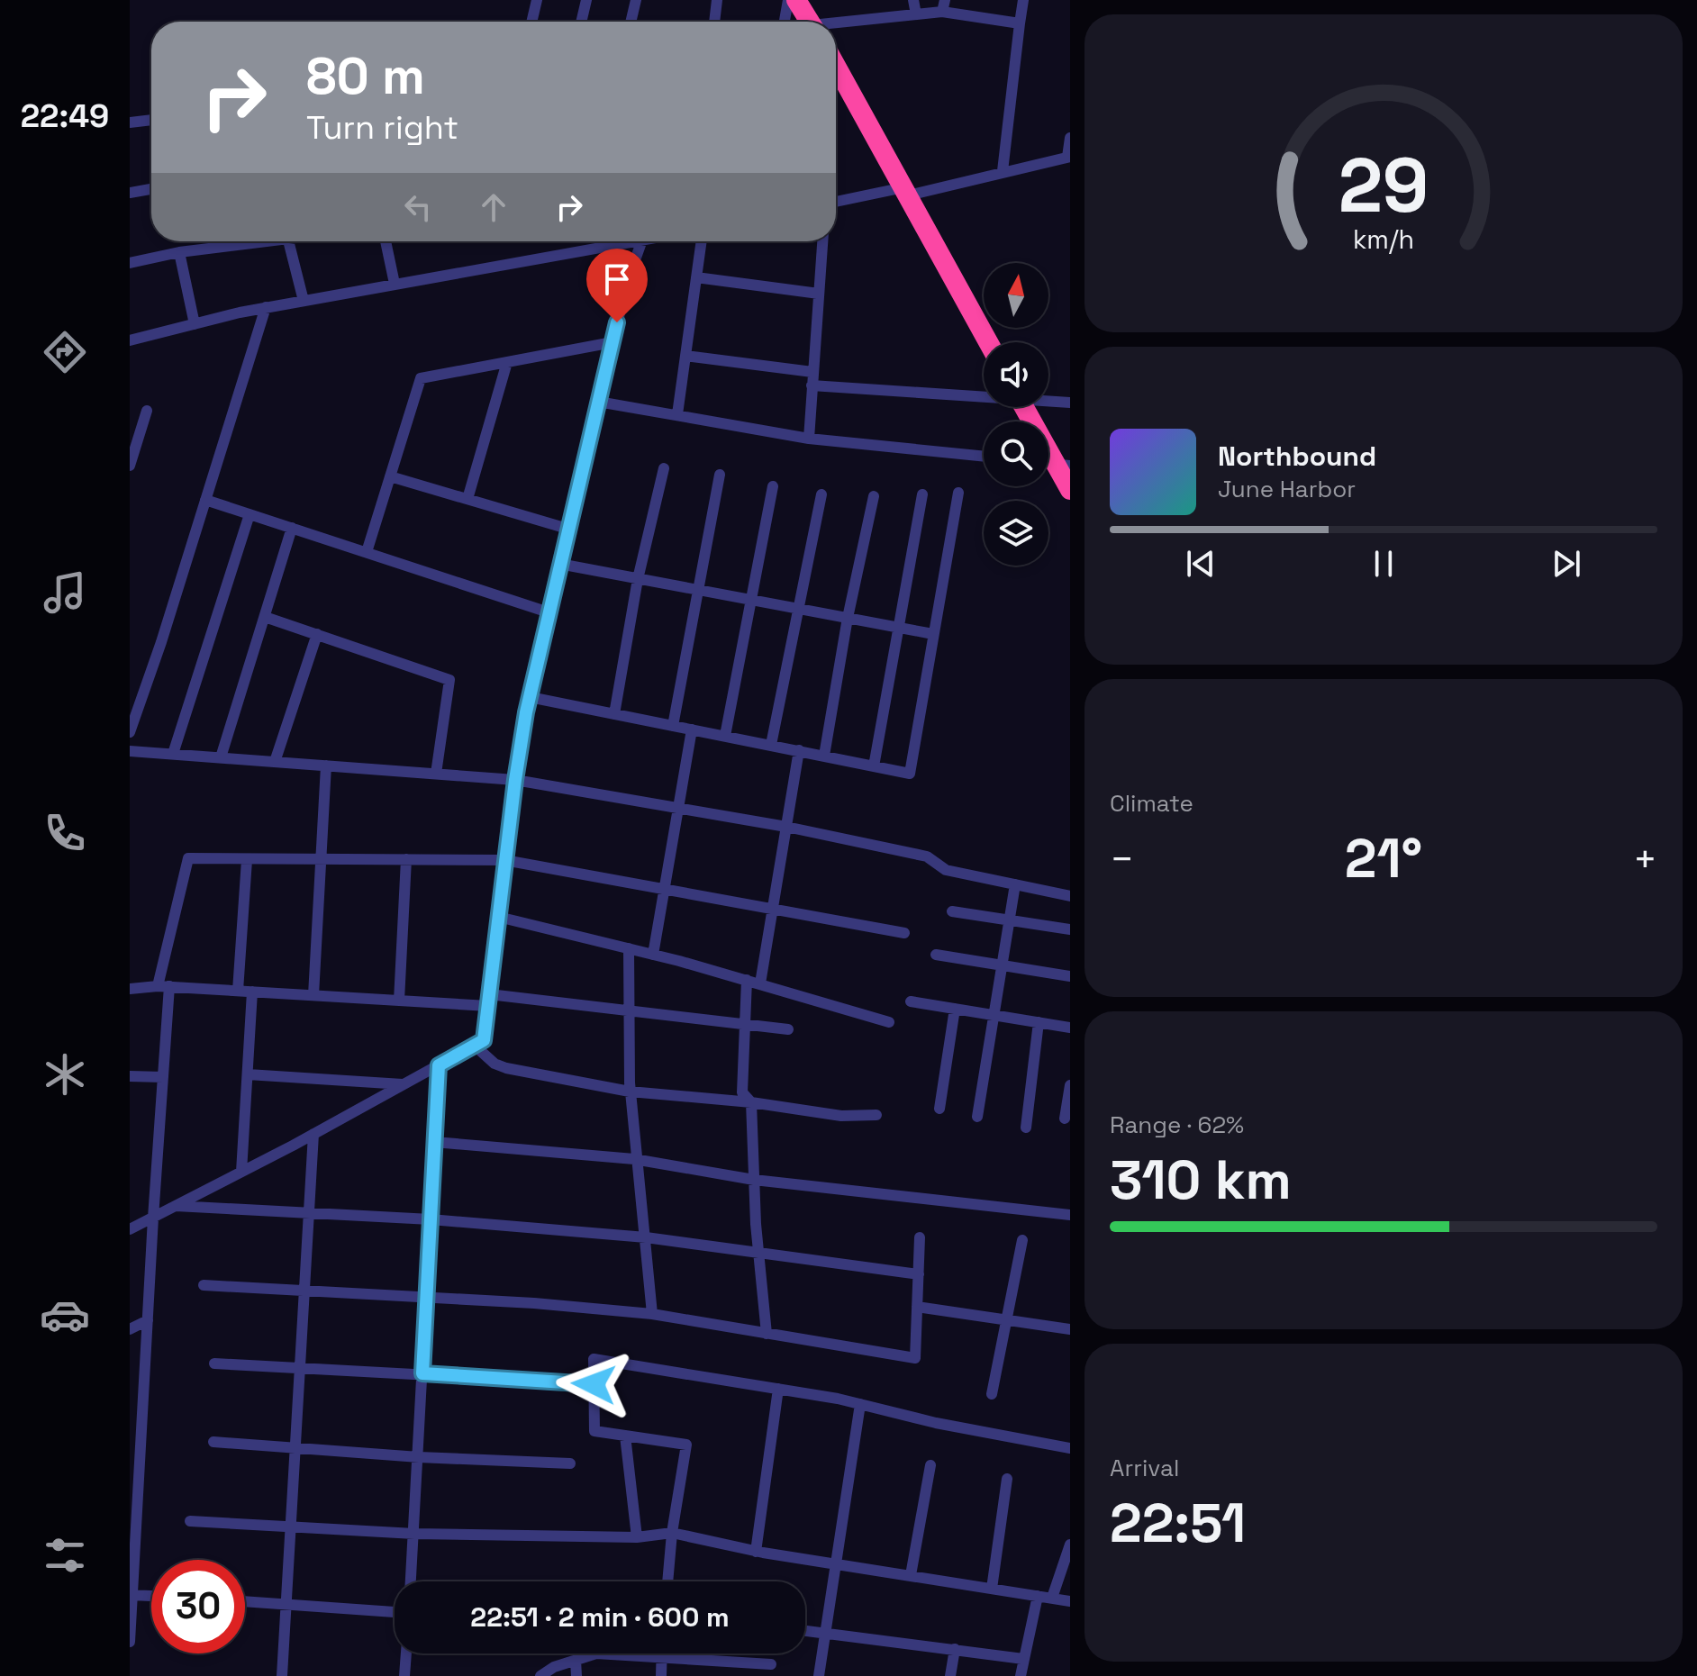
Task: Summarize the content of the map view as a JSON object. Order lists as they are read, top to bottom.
{
  "north": "top",
  "page": {
    "tabs": "22:49",
    "turn": ["80 m", "Turn right"],
    "song": ["Northbound", "June Harbor"],
    "tile": [
      "Climate",
      ["Range · 62%", "310 km"],
      ["Arrival", "22:51"]
    ],
    "heat": ["−", "21°", "+"],
    "limit": "30",
    "trip": "22:51 · 2 min · 600 m",
    "gauge": ["29", "km/h"]
  }
}
